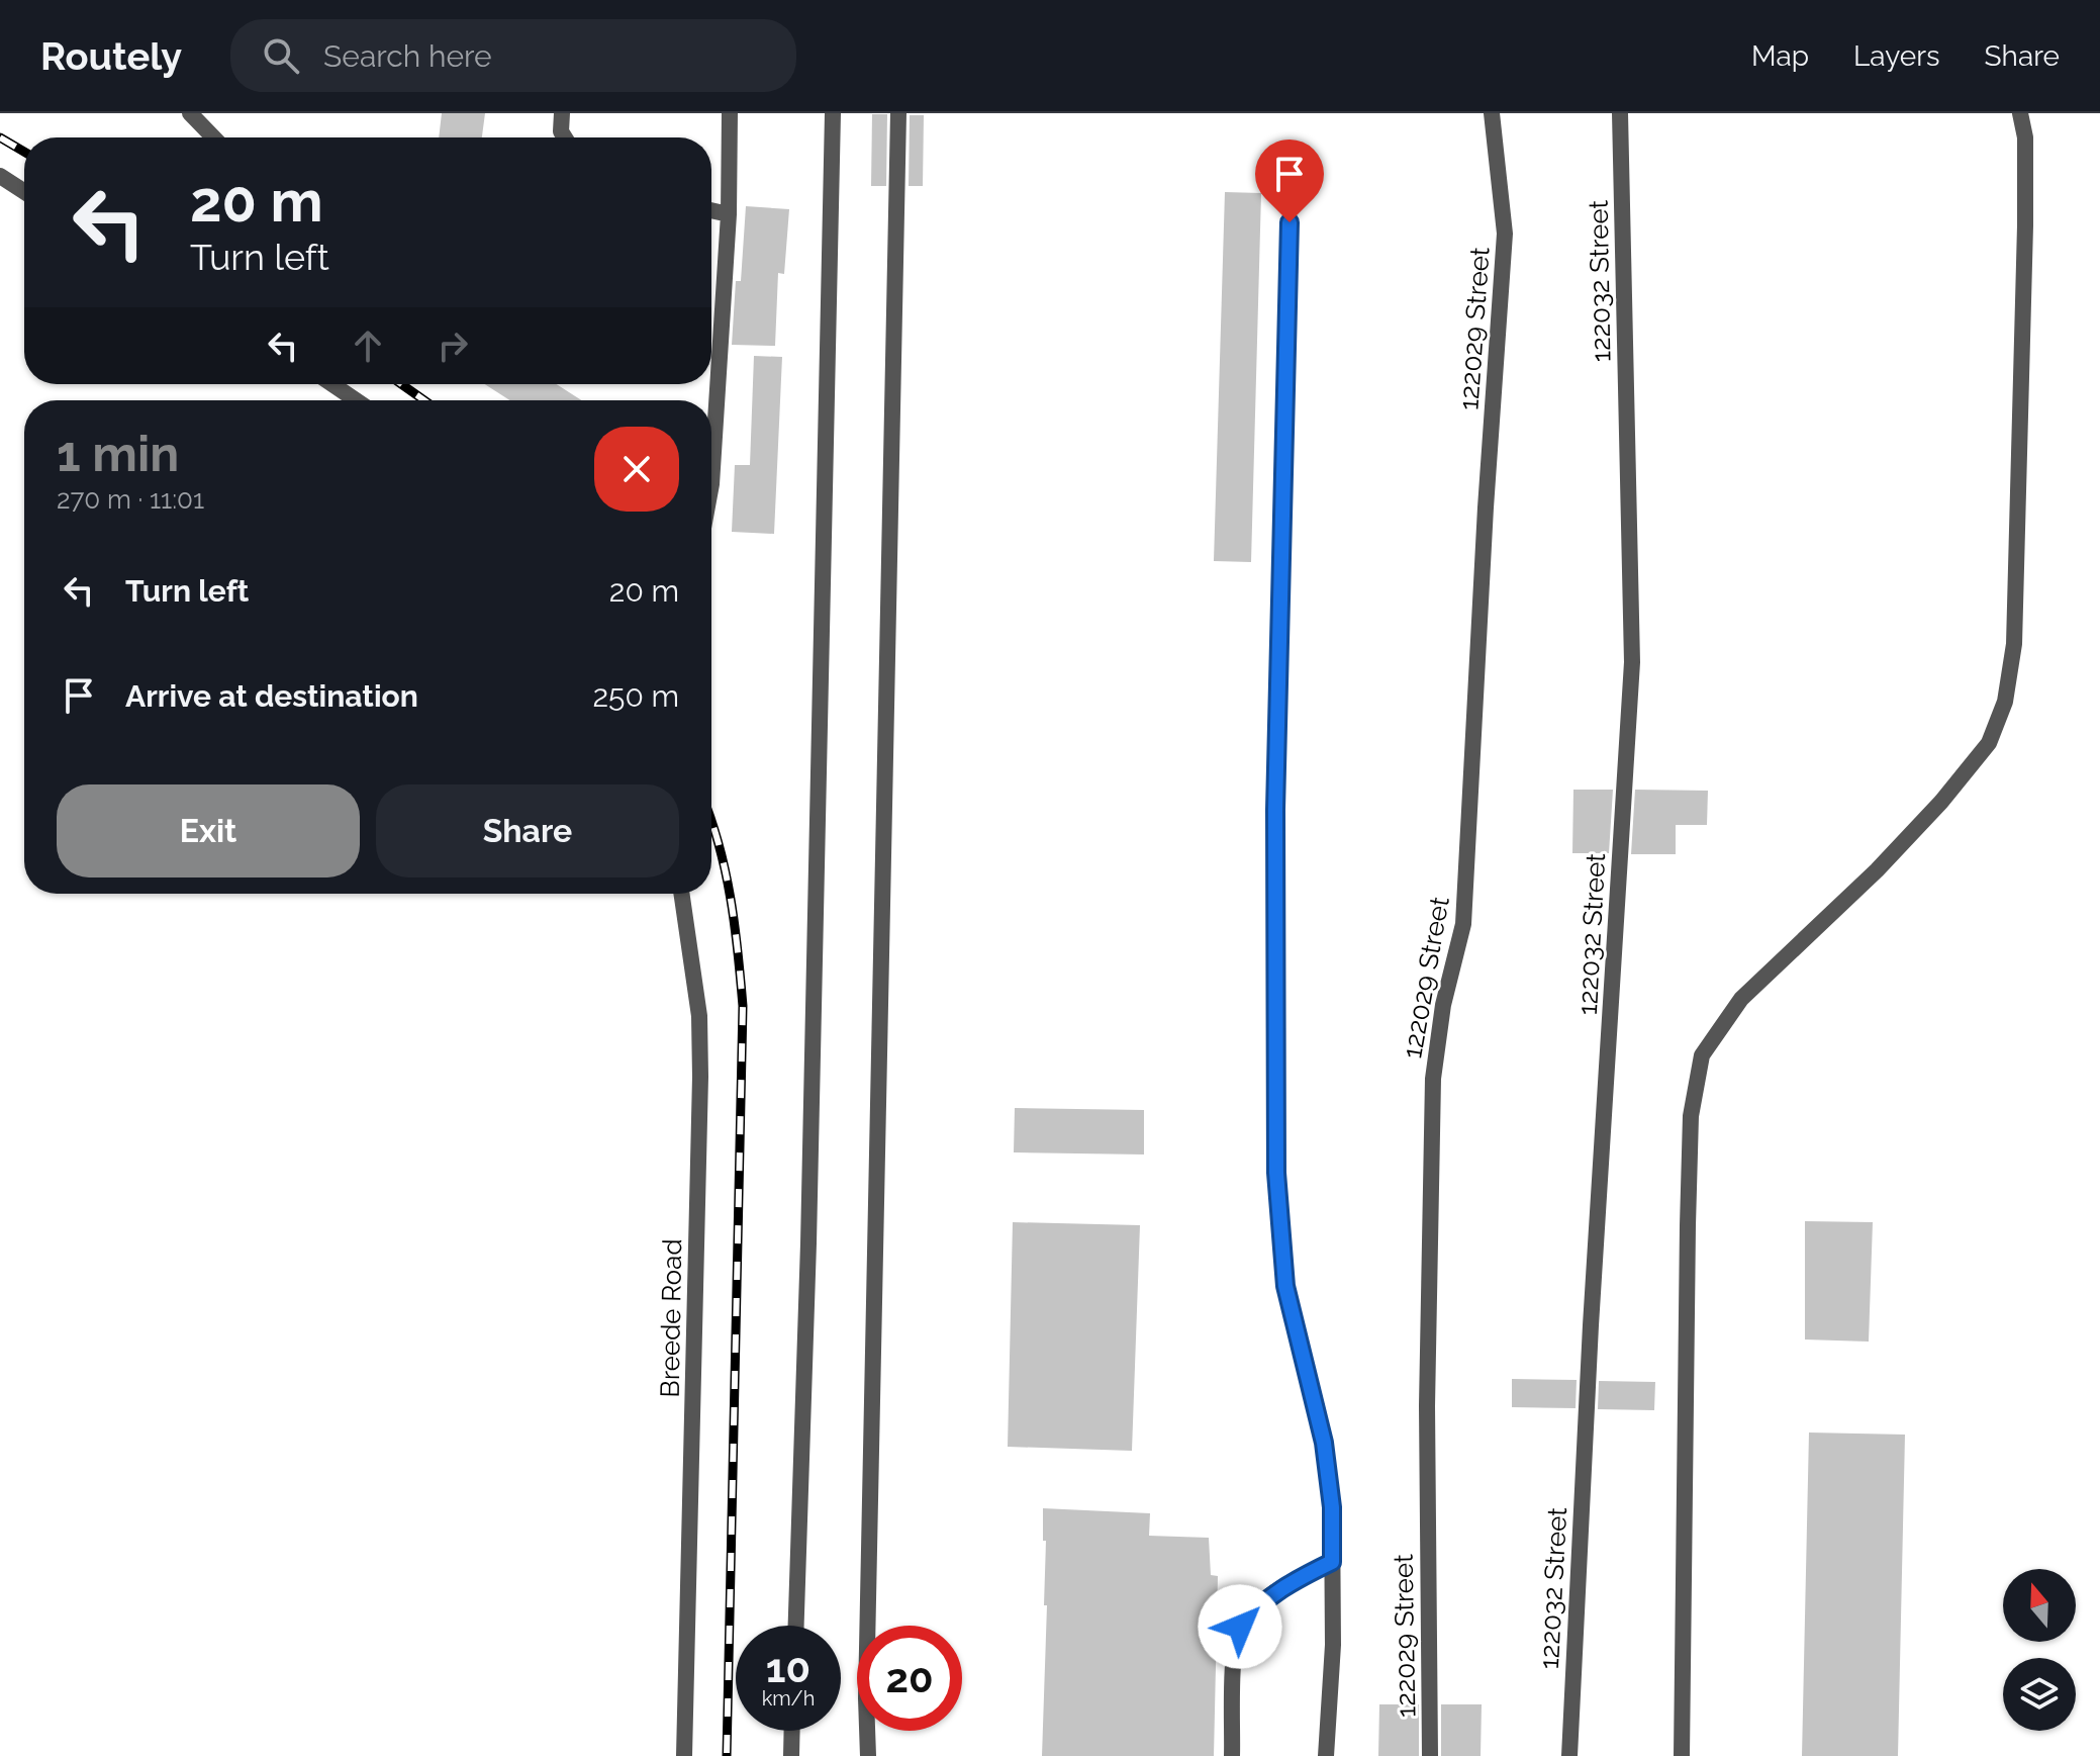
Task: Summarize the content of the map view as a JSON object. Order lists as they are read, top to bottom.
{
  "streets": {
    "street": ["122032 Street", "122029 Street", "Breede Road"]
  },
  "north": "top",
  "page": {
    "header": "Routely",
    "search": "Search here",
    "nav": ["Map", "Layers", "Share"],
    "turn": ["20 m", "Turn left"],
    "heading": ["1 min", "270 m · 11:01"],
    "list": [
      {
        "name": "Turn left",
        "value": "20 m"
      },
      {
        "name": "Arrive at destination",
        "value": "250 m"
      }
    ],
    "buttons": ["Exit", "Share"],
    "speed": "10 km/h",
    "limit": "20"
  }
}
